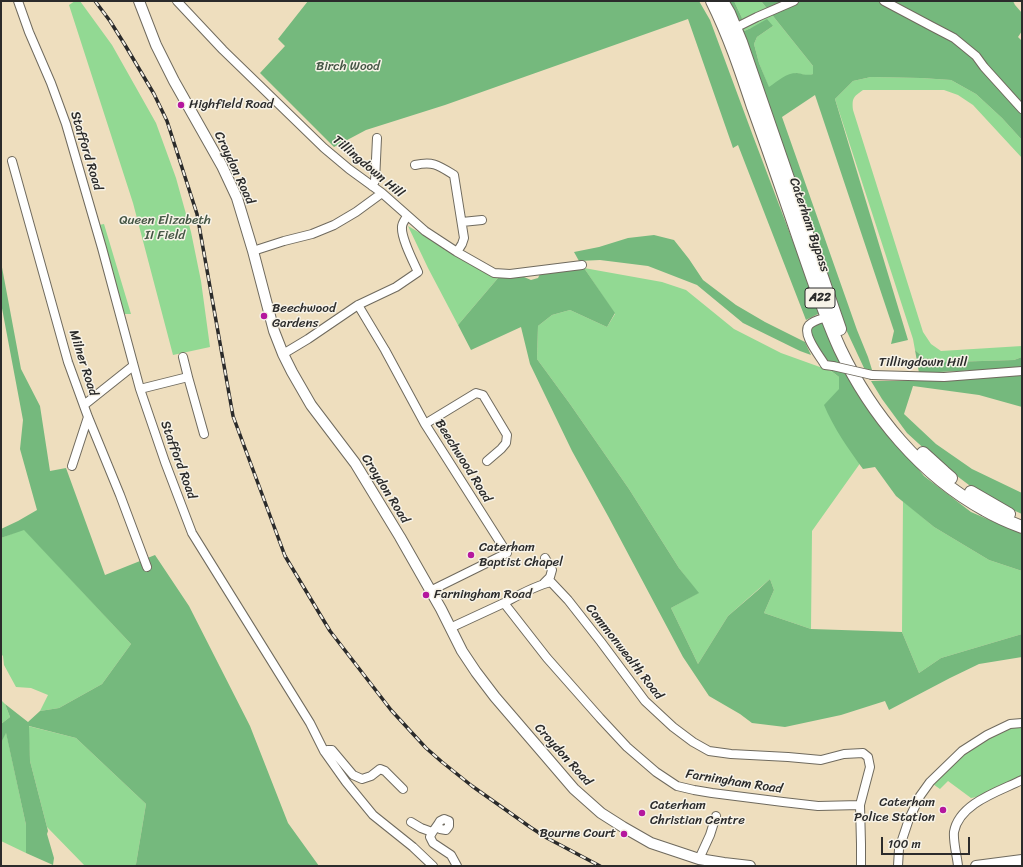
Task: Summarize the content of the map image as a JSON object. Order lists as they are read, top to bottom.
{
  "streets": {
    "highway": ["Caterham Bypass", "A22"],
    "main road": ["Croydon Road"],
    "street": [
      "Stafford Road",
      "Tillingdown Hill",
      "Milner Road",
      "Beechwood Road",
      "Commonwealth Road",
      "Farningham Road"
    ]
  },
  "crossings": [
    ["Tillingdown Hill", "Caterham Bypass"],
    ["Croydon Road", "Beechwood Road"],
    ["Commonwealth Road", "Farningham Road"]
  ],
  "parks": ["Birch Wood", "Queen Elizabeth II Field"],
  "places": [
    "Highfield Road",
    "Beechwood Gardens",
    "Caterham Baptist Chapel",
    "Farningham Road",
    "Caterham Police Station",
    "Caterham Christian Centre",
    "Bourne Court"
  ],
  "scale_bar": "100 m"
}
